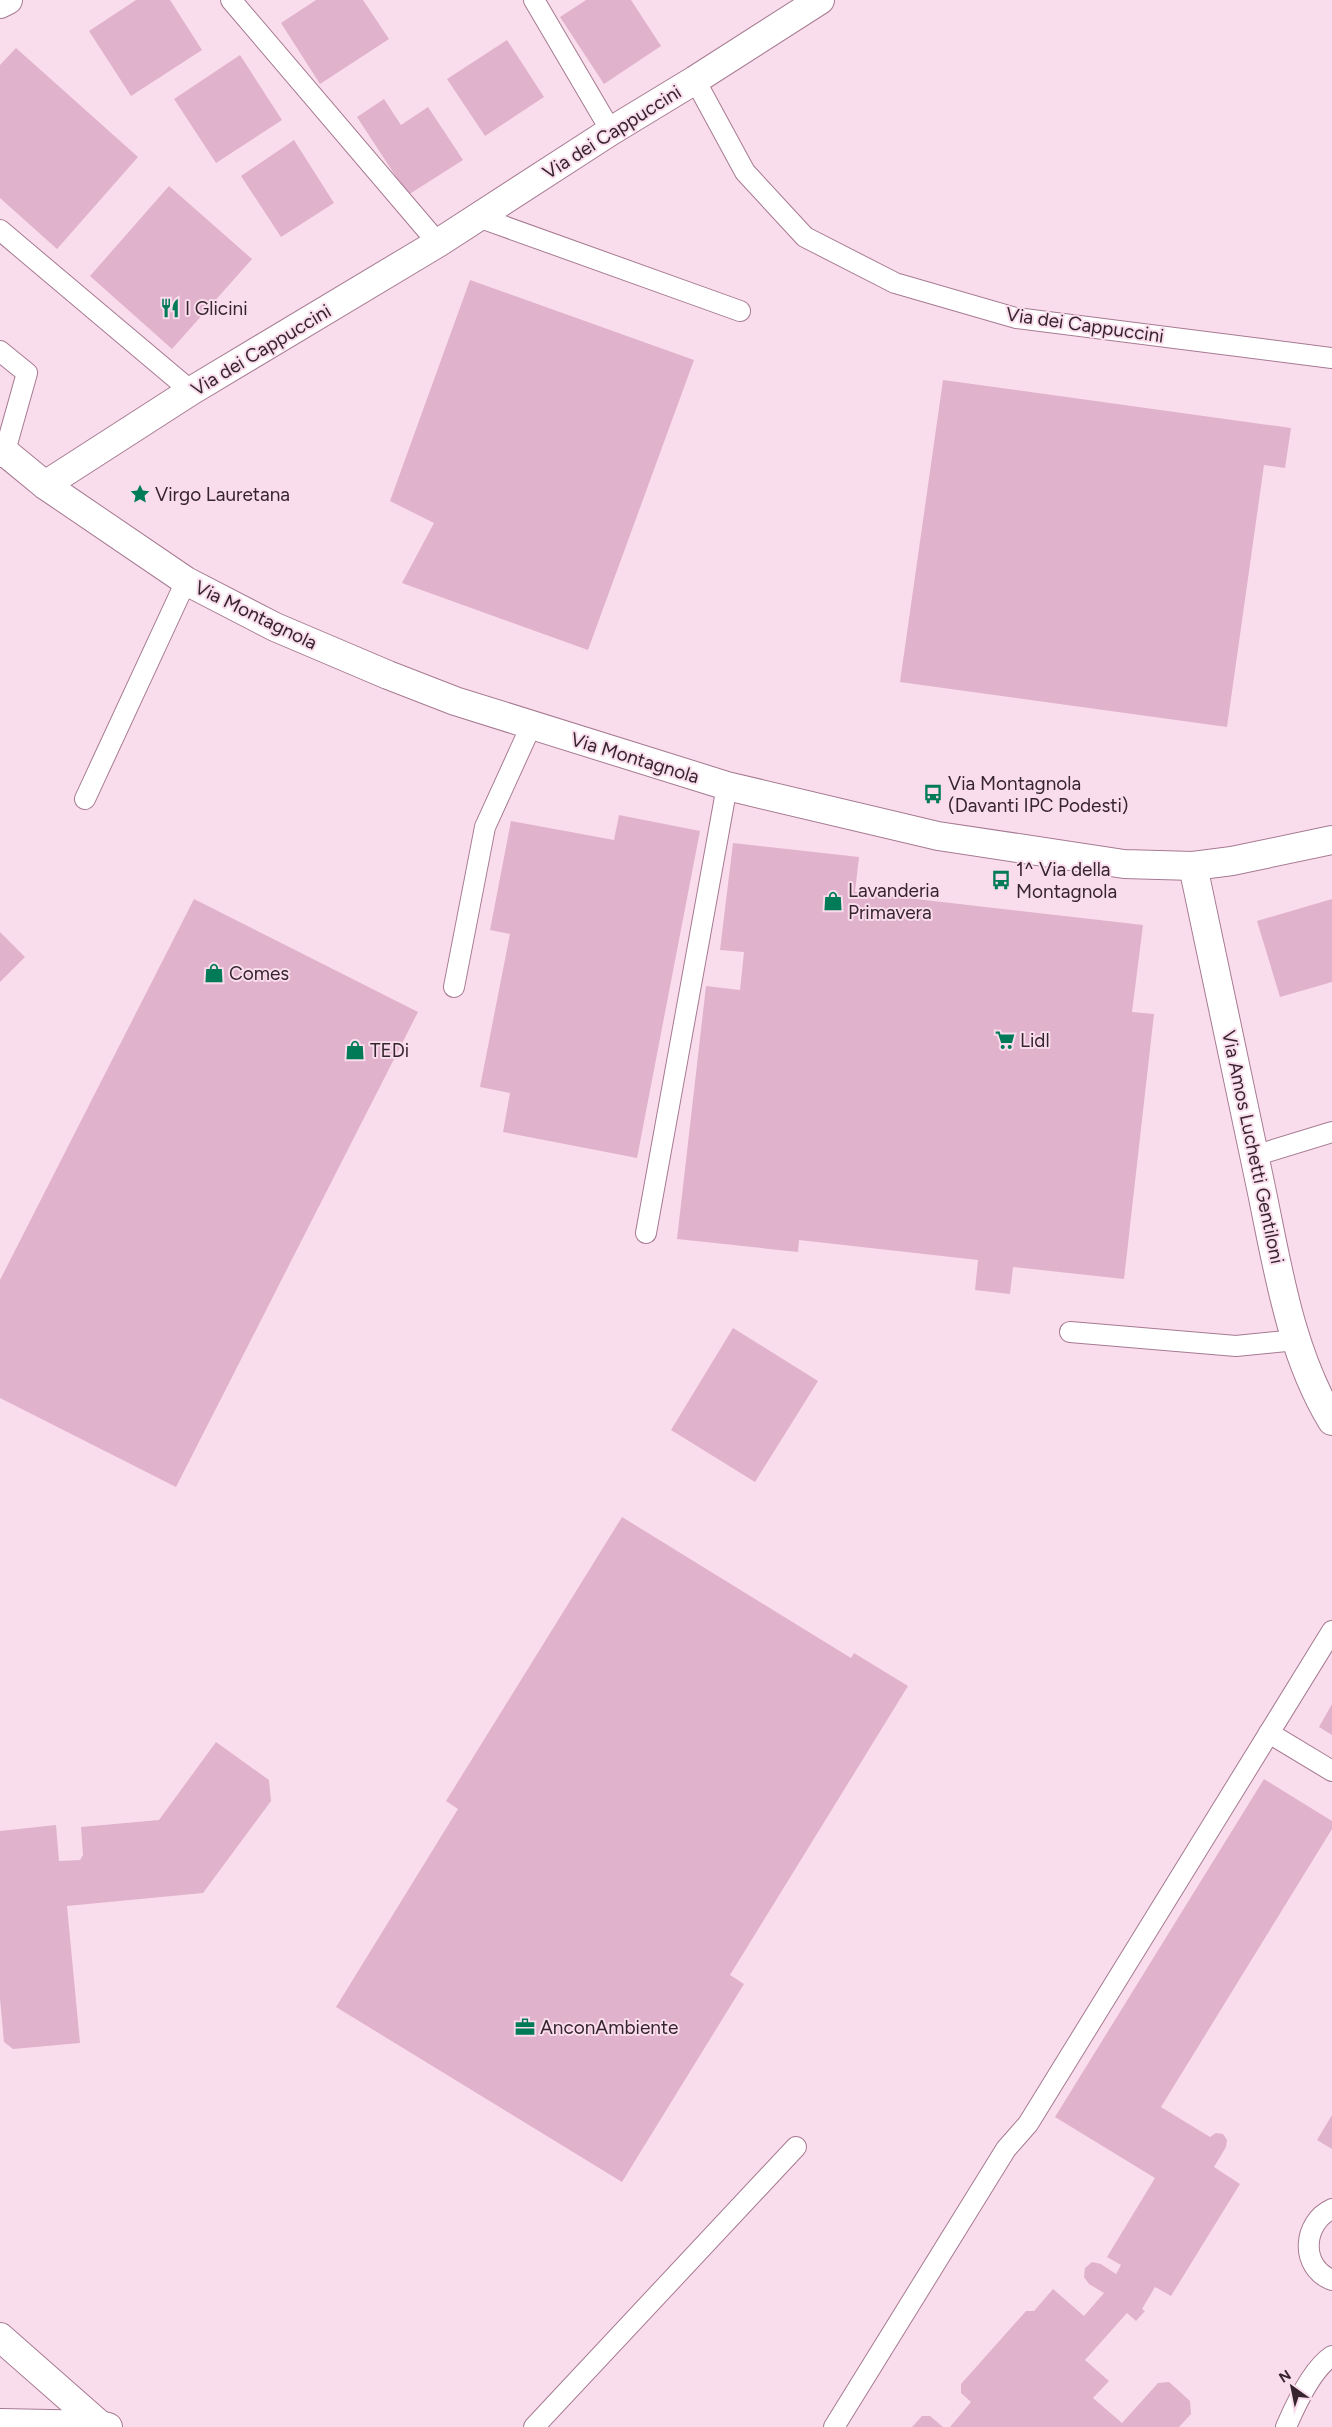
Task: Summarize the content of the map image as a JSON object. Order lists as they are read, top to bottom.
{
  "streets": {
    "street": ["Via dei Cappuccini", "Via Montagnola", "Via Amos Luchetti Gentiloni"]
  },
  "crossings": [
    ["Via dei Cappuccini", "Via Montagnola"],
    ["Via Montagnola", "Via Amos Luchetti Gentiloni"]
  ],
  "places": {
    "restaurant": ["I Glicini"],
    "place": ["Virgo Lauretana"],
    "bus stop": ["Via Montagnola (Davanti IPC Podesti)", "1^ Via della Montagnola"],
    "shop": ["Lavanderia Primavera", "Comes", "TEDi"],
    "supermarket": ["Lidl"],
    "office": ["AnconAmbiente"]
  },
  "north": "top left"
}
